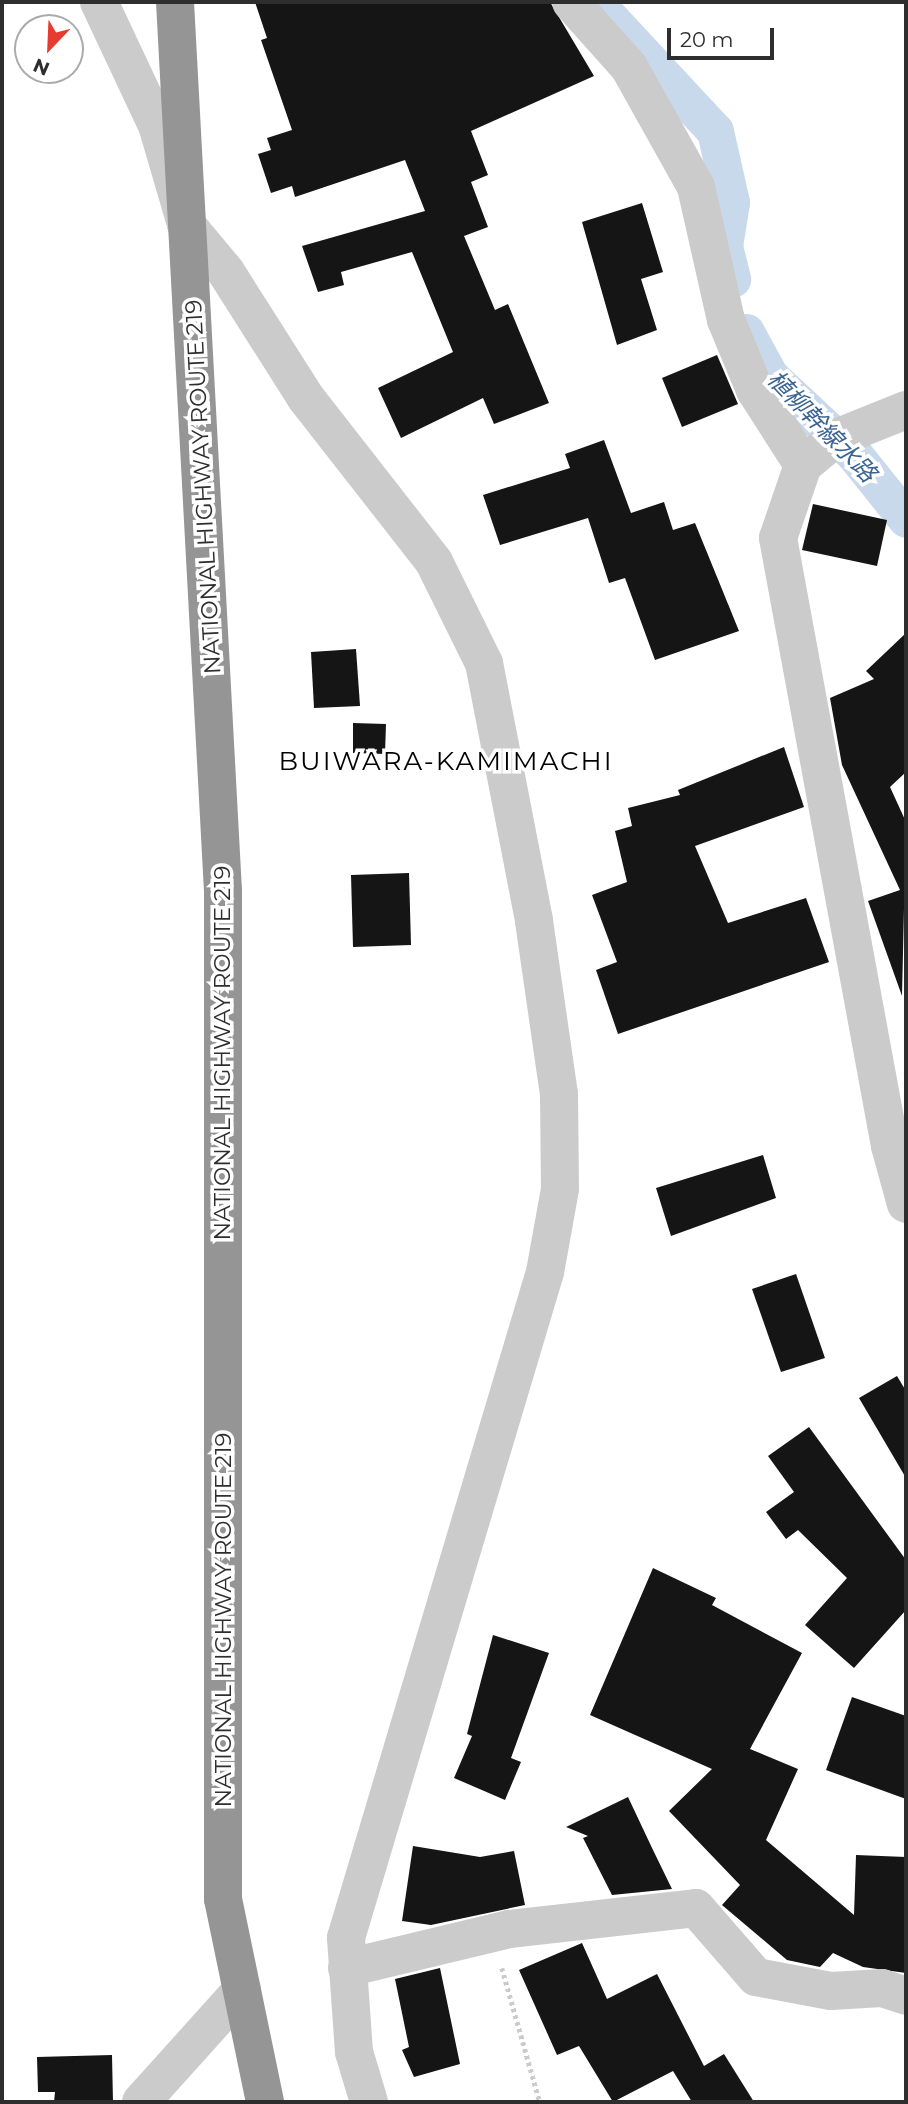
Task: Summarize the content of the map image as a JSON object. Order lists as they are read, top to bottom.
{
  "streets": {
    "highway": ["NATIONAL HIGHWAY ROUTE 219"]
  },
  "districts": ["BUIWARA-KAMIMACHI"],
  "water": ["植柳幹線水路"],
  "scale_bar": "20 m",
  "north": "bottom left"
}
